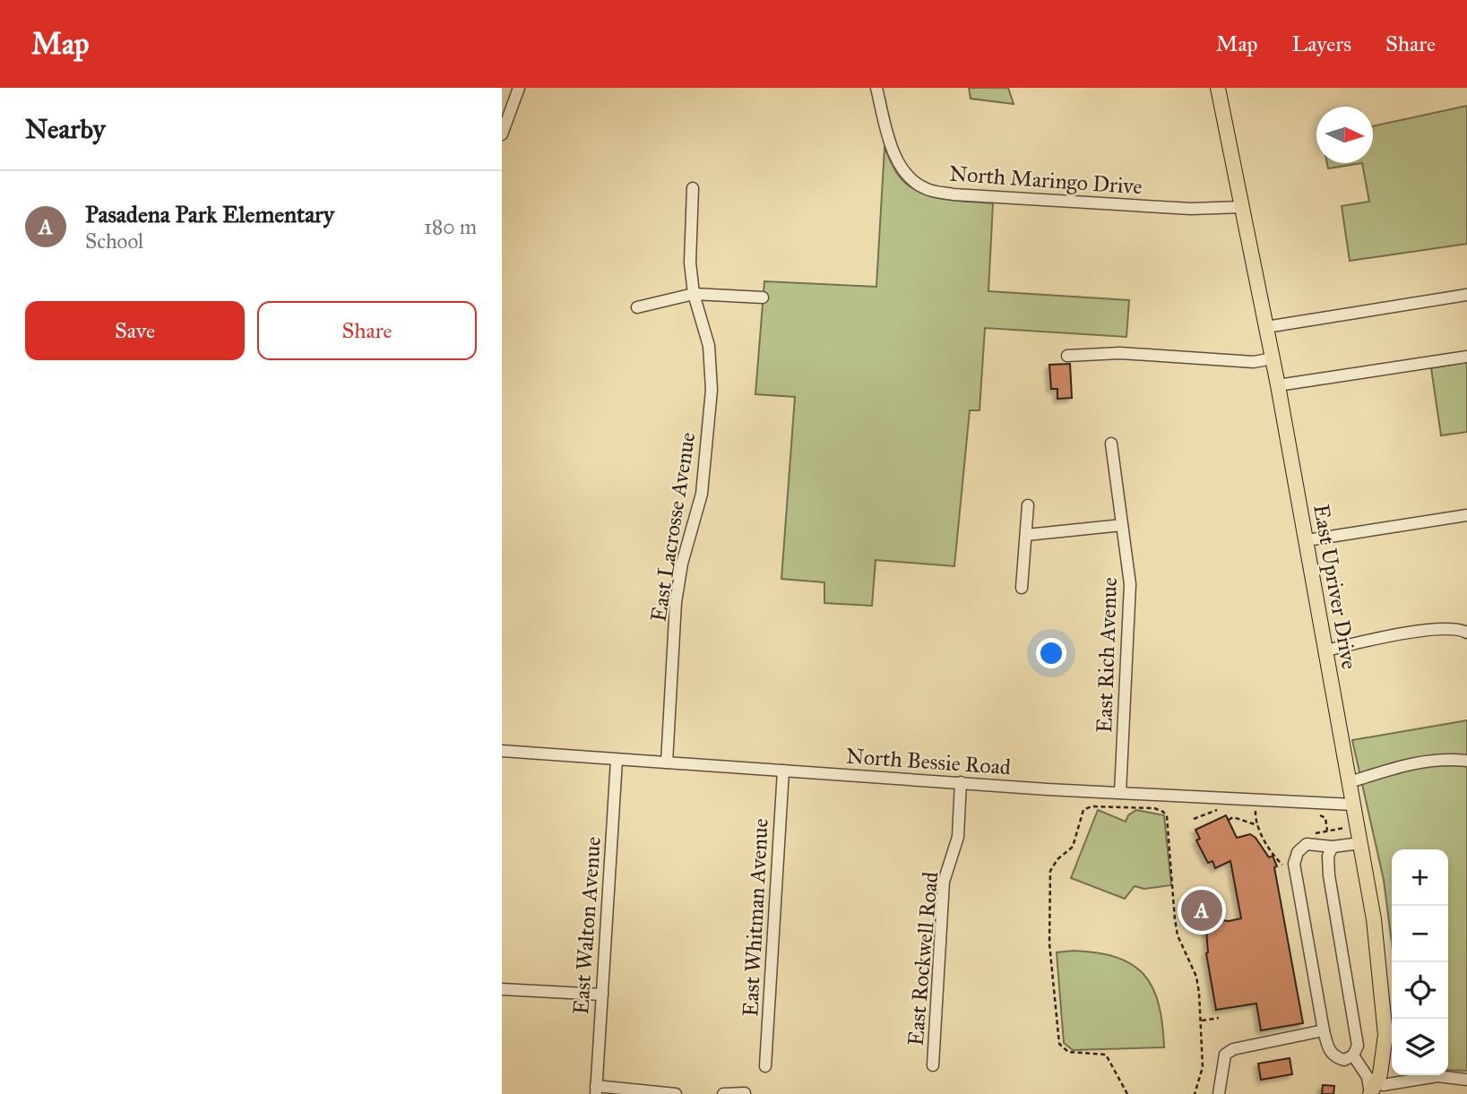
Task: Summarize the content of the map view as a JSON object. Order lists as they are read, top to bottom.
{
  "streets": {
    "main road": ["East Upriver Drive"],
    "street": [
      "North Maringo Drive",
      "East Lacrosse Avenue",
      "East Rich Avenue",
      "North Bessie Road",
      "East Whitman Avenue",
      "East Walton Avenue",
      "East Rockwell Road"
    ]
  },
  "crossings": [
    ["North Maringo Drive", "East Upriver Drive"],
    ["East Lacrosse Avenue", "North Bessie Road"],
    ["East Upriver Drive", "North Bessie Road"],
    ["East Rich Avenue", "North Bessie Road"],
    ["North Bessie Road", "East Whitman Avenue"],
    ["North Bessie Road", "East Walton Avenue"],
    ["North Bessie Road", "East Rockwell Road"]
  ],
  "north": "right",
  "page": {
    "header": "Map",
    "nav": ["Map", "Layers", "Share"],
    "heading": "Nearby",
    "list": [
      {
        "mark": "A",
        "name": "Pasadena Park Elementary",
        "note": "School",
        "value": "180 m"
      }
    ],
    "buttons": ["Save", "Share"],
    "map_buttons": ["+", "−"],
    "pins": "A"
  }
}
